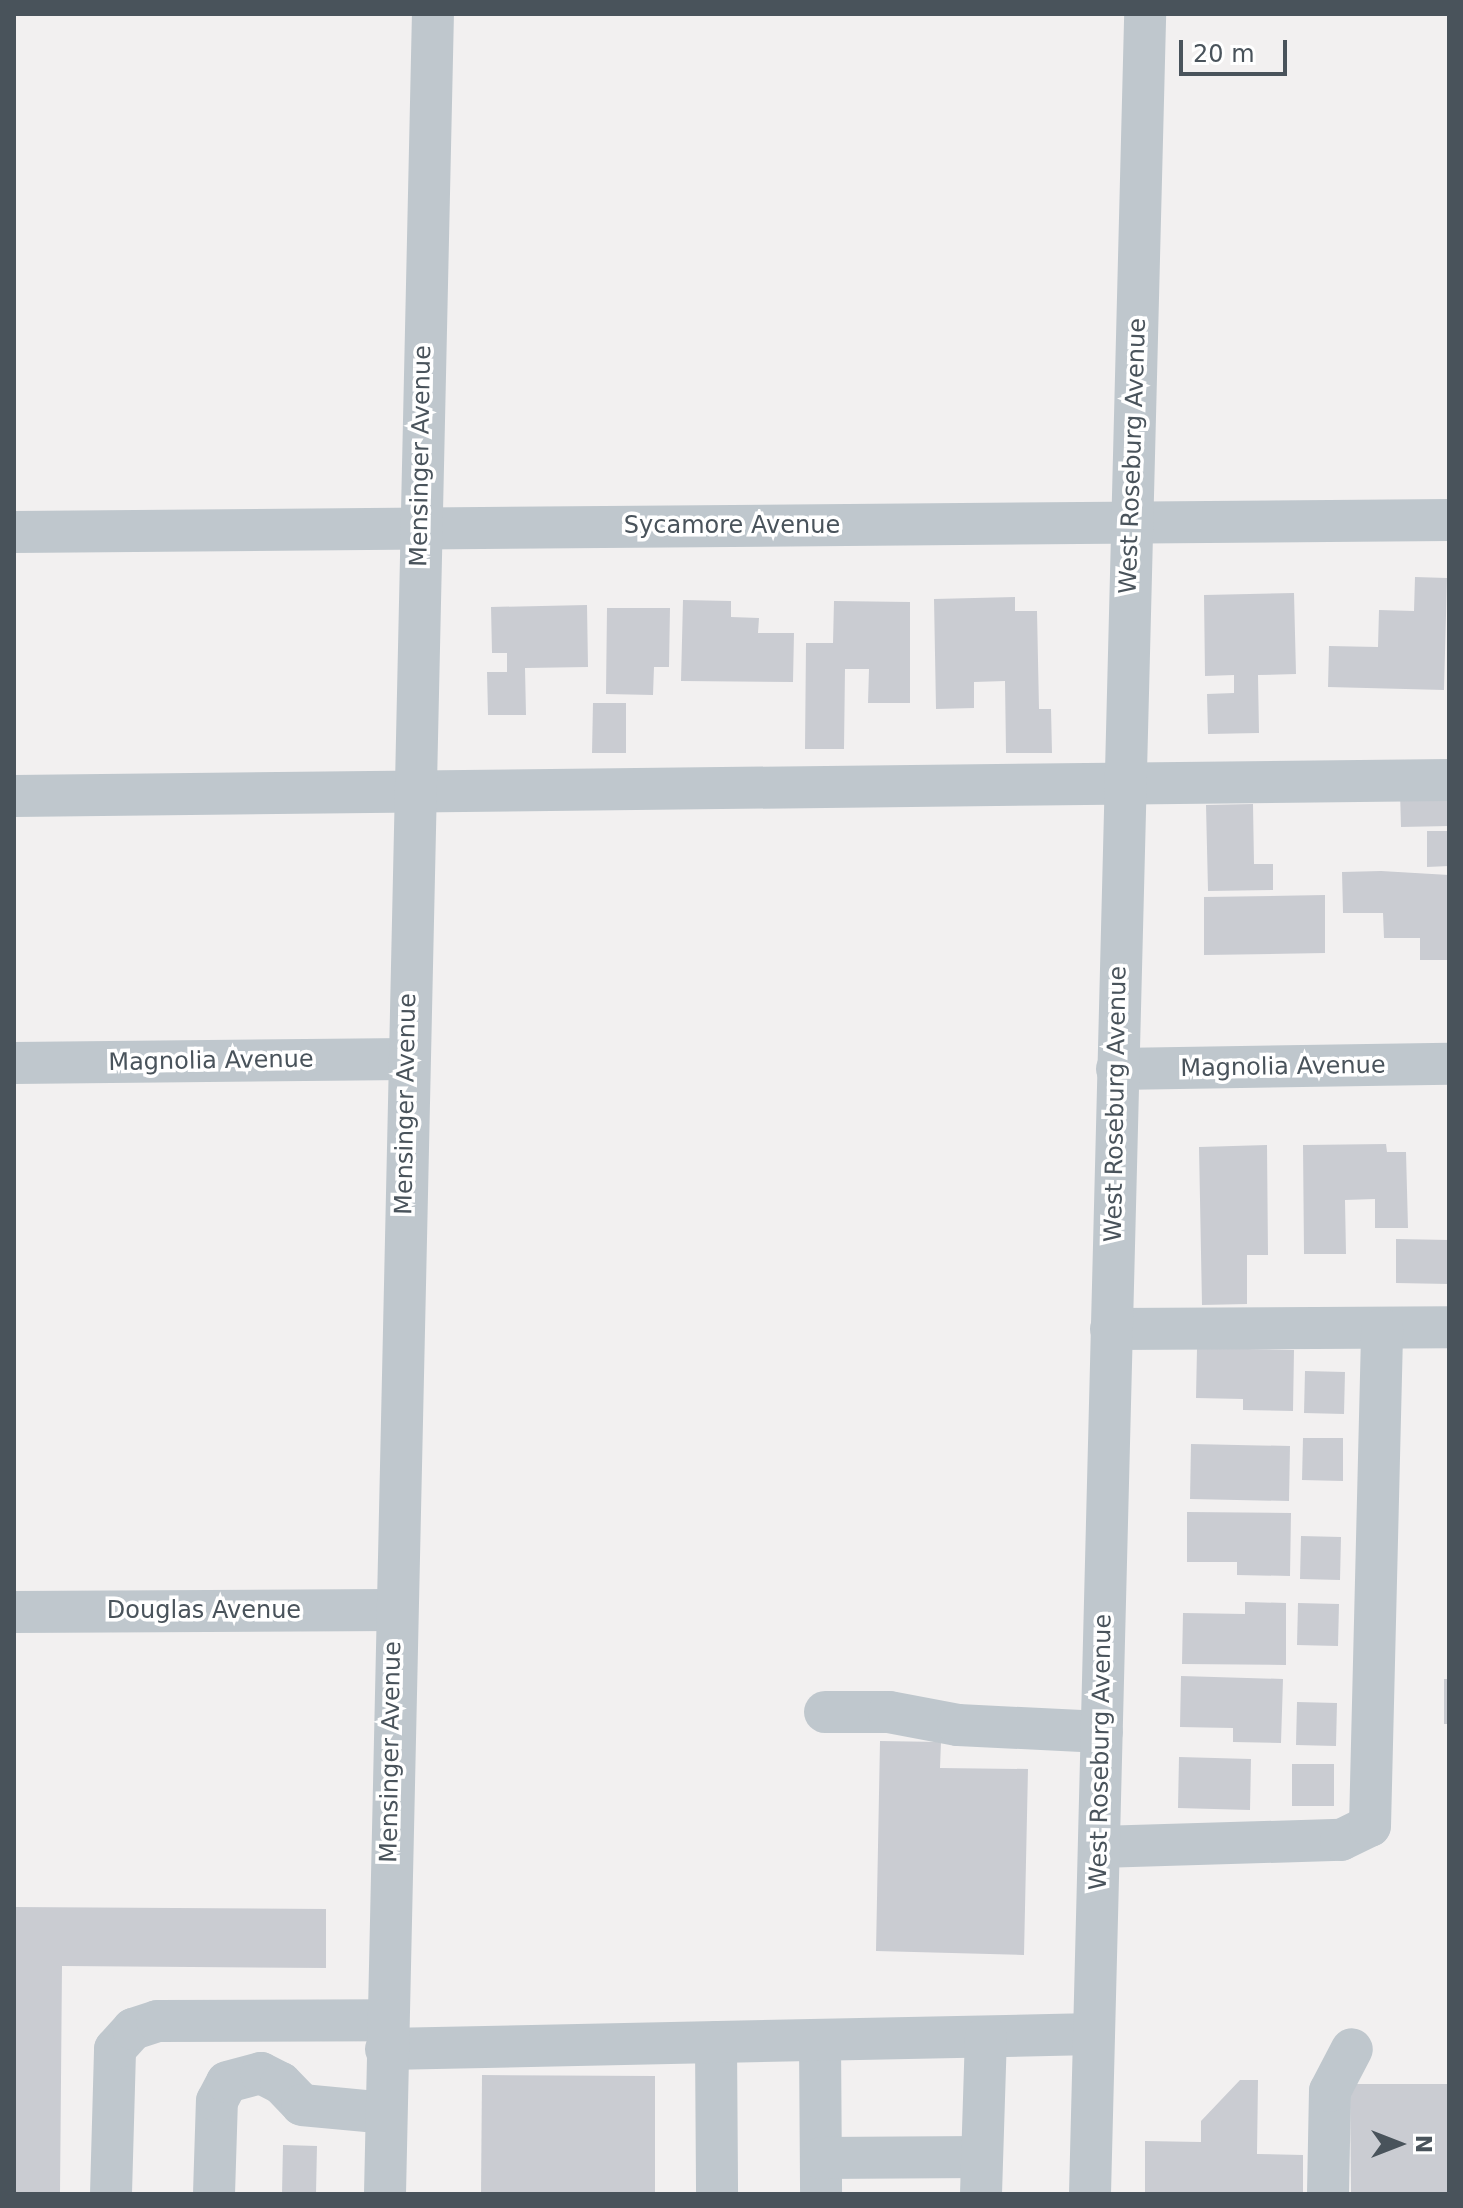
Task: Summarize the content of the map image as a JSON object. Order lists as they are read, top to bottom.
{
  "streets": {
    "street": [
      "Mensinger Avenue",
      "West Roseburg Avenue",
      "Sycamore Avenue",
      "Magnolia Avenue",
      "Douglas Avenue"
    ]
  },
  "crossings": [
    ["Mensinger Avenue", "Sycamore Avenue"],
    ["Mensinger Avenue", "Magnolia Avenue"],
    ["Mensinger Avenue", "Douglas Avenue"],
    ["West Roseburg Avenue", "Sycamore Avenue"],
    ["West Roseburg Avenue", "Magnolia Avenue"]
  ],
  "scale_bar": "20 m",
  "north": "right"
}
